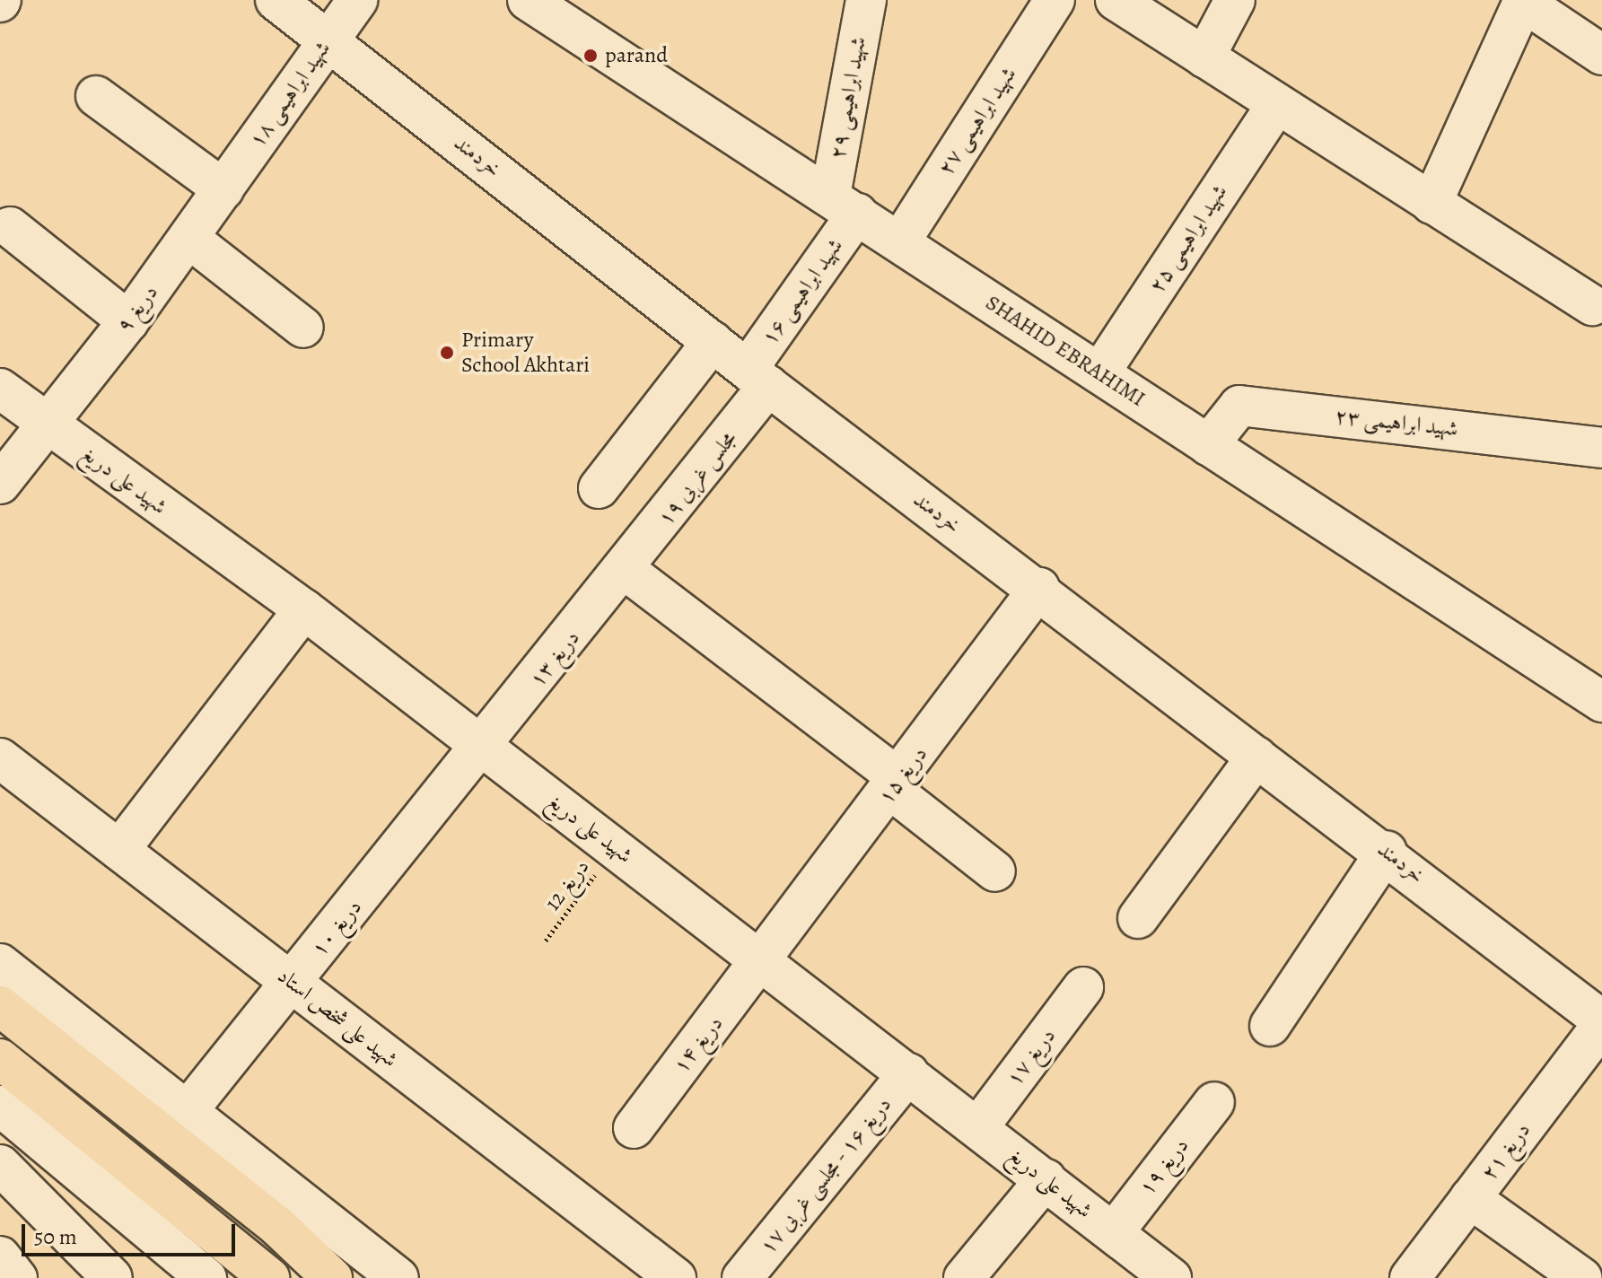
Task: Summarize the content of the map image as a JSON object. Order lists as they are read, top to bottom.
{
  "streets": {
    "street": [
      "شهید ابراهیمی ۱۸",
      "شهید ابراهیمی ۲۹",
      "شهید ابراهیمی ۲۷",
      "خردمند",
      "شهید ابراهیمی ۲۵",
      "شهید ابراهیمی ۱۶",
      "دریغ ۹",
      "SHAHID EBRAHIMI",
      "شهید ابراهیمی ۲۳",
      "مجلس غربی ۱۹",
      "شهید علی دریغ",
      "دریغ ۱۳",
      "دریغ ۱۵",
      "دریغ ۱۰",
      "شهید علی شخص استاد",
      "دریغ ۱۴",
      "دریغ ۱۷",
      "دریغ ۲۱",
      "دریغ ۱۹",
      "دریغ ۱۶ - مجلسی غربی ۱۷"
    ],
    "path": ["دریغ 12"]
  },
  "crossings": [
    ["شهید ابراهیمی ۱۸", "خردمند"],
    ["شهید ابراهیمی ۱۸", "دریغ ۹"],
    ["شهید ابراهیمی ۲۹", "شهید ابراهیمی ۱۶"],
    ["شهید ابراهیمی ۲۹", "SHAHID EBRAHIMI"],
    ["شهید ابراهیمی ۲۷", "SHAHID EBRAHIMI"],
    ["خردمند", "شهید ابراهیمی ۱۶"],
    ["خردمند", "مجلس غربی ۱۹"],
    ["خردمند", "دریغ ۱۵"],
    ["خردمند", "دریغ ۲۱"],
    ["شهید ابراهیمی ۲۵", "SHAHID EBRAHIMI"],
    ["شهید ابراهیمی ۱۶", "SHAHID EBRAHIMI"],
    ["شهید ابراهیمی ۱۶", "مجلس غربی ۱۹"],
    ["دریغ ۹", "شهید علی دریغ"],
    ["SHAHID EBRAHIMI", "شهید ابراهیمی ۲۳"],
    ["مجلس غربی ۱۹", "دریغ ۱۳"],
    ["شهید علی دریغ", "دریغ ۱۳"],
    ["شهید علی دریغ", "دریغ ۱۵"],
    ["شهید علی دریغ", "دریغ 12"],
    ["شهید علی دریغ", "دریغ ۱۰"],
    ["شهید علی دریغ", "دریغ ۱۴"],
    ["شهید علی دریغ", "دریغ ۱۷"],
    ["شهید علی دریغ", "دریغ ۱۹"],
    ["شهید علی دریغ", "دریغ ۱۶ - مجلسی غربی ۱۷"],
    ["دریغ ۱۳", "دریغ ۱۰"],
    ["دریغ ۱۵", "دریغ ۱۴"],
    ["دریغ ۱۰", "شهید علی شخص استاد"]
  ],
  "places": ["parand", "Primary School Akhtari"],
  "scale_bar": "50 m"
}
